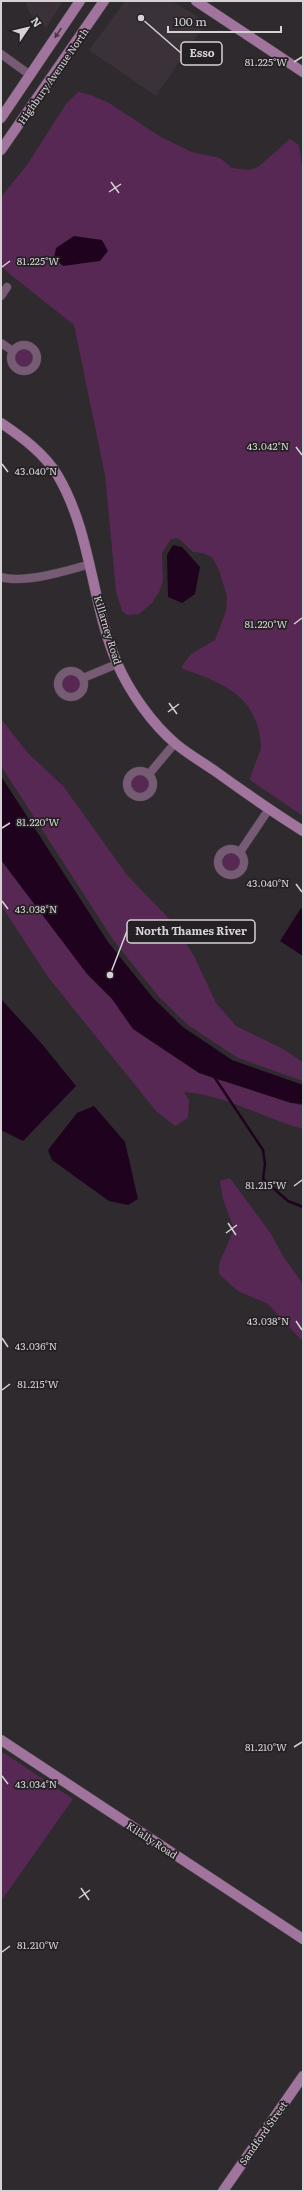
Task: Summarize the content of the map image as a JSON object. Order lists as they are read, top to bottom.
{
  "streets": {
    "street": [
      "Highbury Avenue North",
      "Killarney Road",
      "Kilally Road",
      "Sandford Street"
    ]
  },
  "places": ["Esso", "North Thames River"],
  "scale_bar": "100 m",
  "north": "top right",
  "coordinates": [
    "81.225°W",
    "43.042°N",
    "43.040°N",
    "81.220°W",
    "43.038°N",
    "81.215°W",
    "43.036°N",
    "81.210°W",
    "43.034°N"
  ]
}
